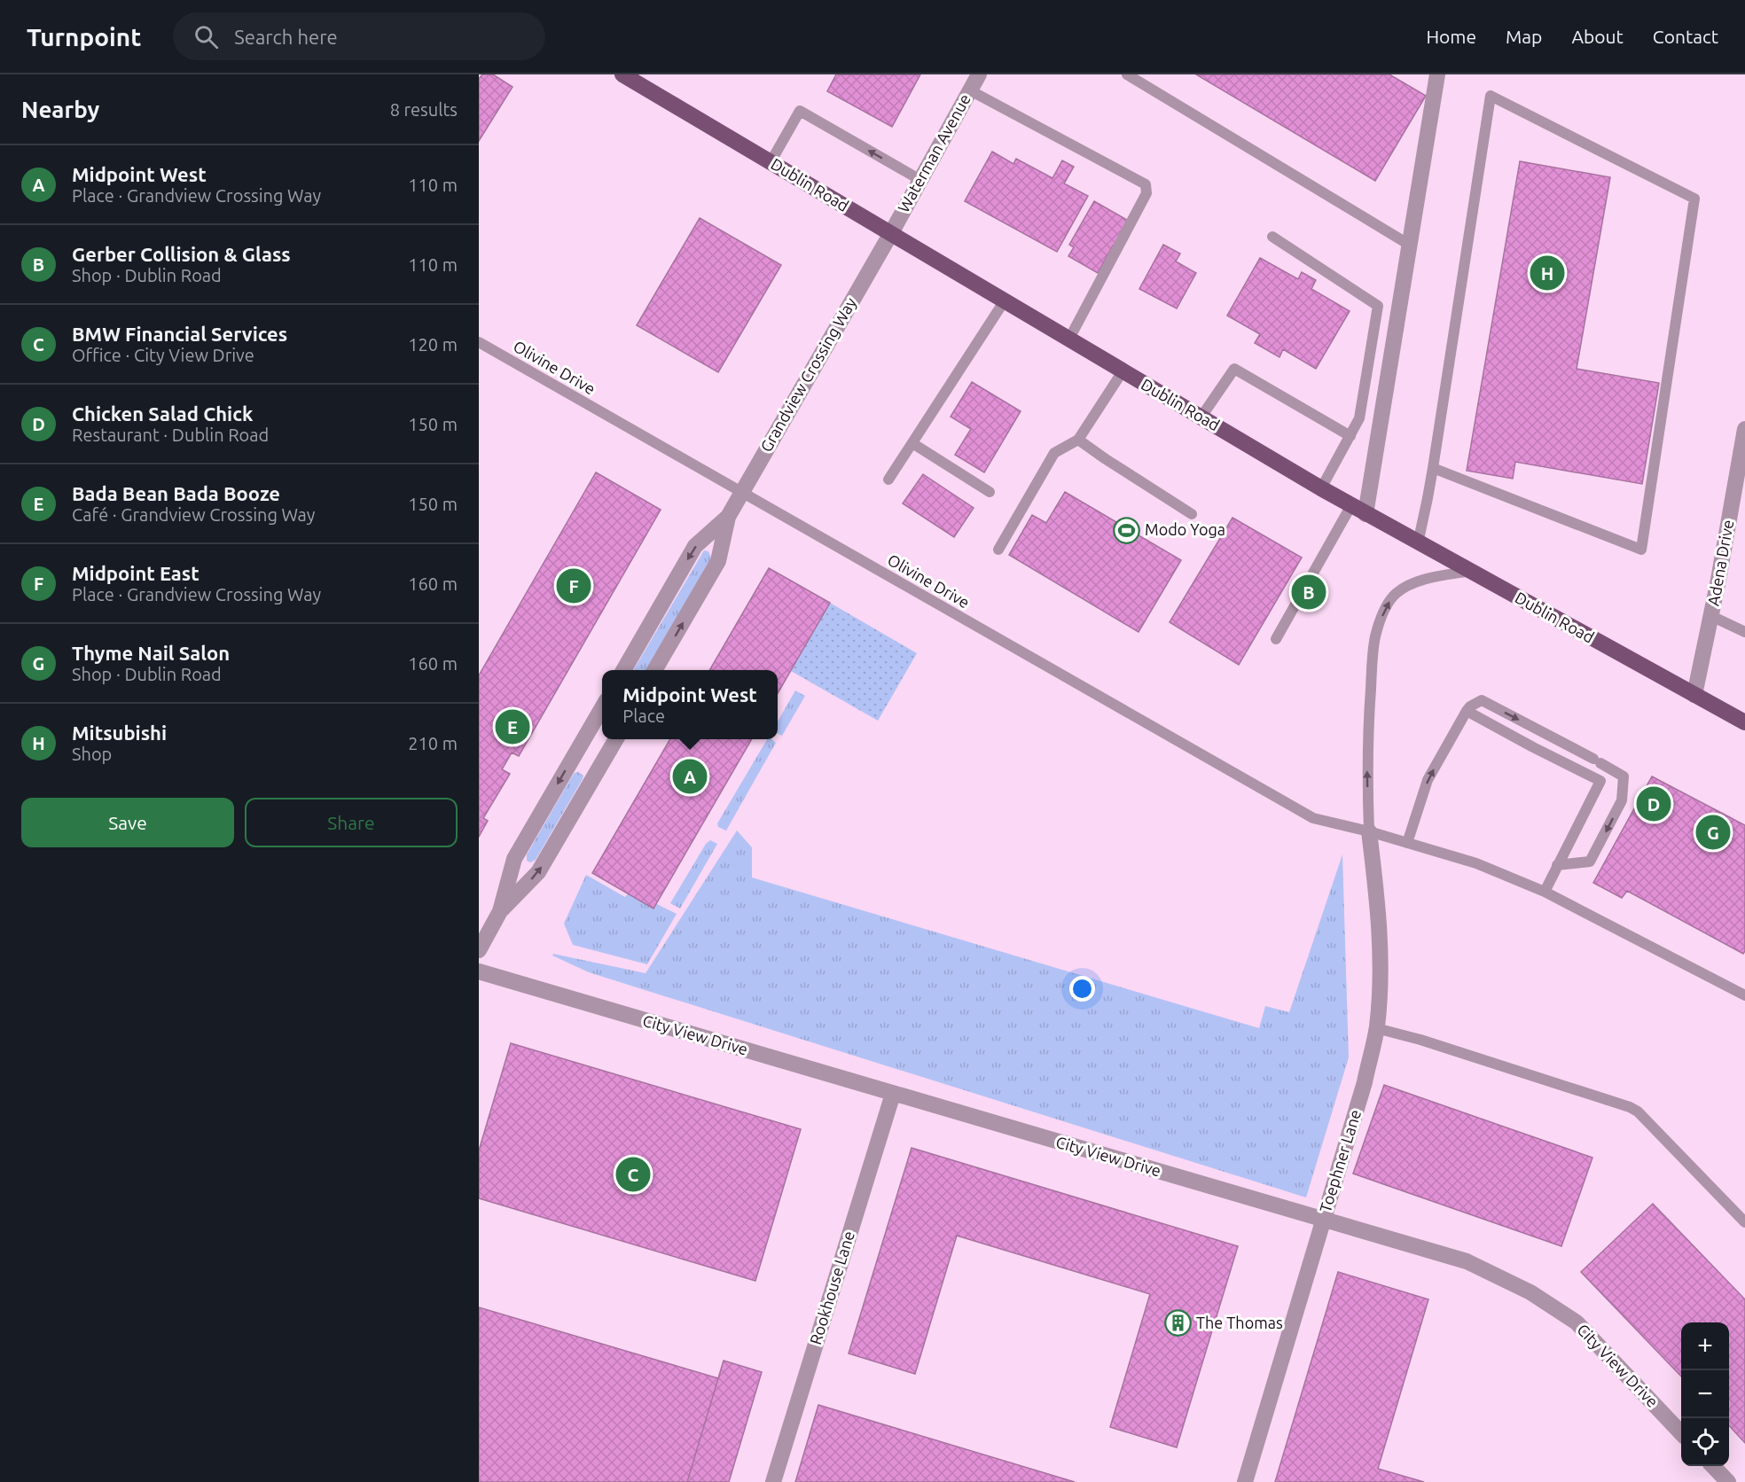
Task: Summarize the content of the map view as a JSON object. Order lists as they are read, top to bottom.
{
  "streets": {
    "main road": ["Dublin Road"],
    "street": [
      "Waterman Avenue",
      "Grandview Crossing Way",
      "Adena Drive",
      "City View Drive",
      "Toephner Lane",
      "Rookhouse Lane"
    ],
    "lane": ["Olivine Drive"]
  },
  "crossings": [
    ["Waterman Avenue", "Dublin Road"],
    ["Waterman Avenue", "Grandview Crossing Way"],
    ["Dublin Road", "Grandview Crossing Way"],
    ["Dublin Road", "Adena Drive"],
    ["Olivine Drive", "Grandview Crossing Way"],
    ["Olivine Drive", "Toephner Lane"],
    ["City View Drive", "Toephner Lane"],
    ["City View Drive", "Rookhouse Lane"]
  ],
  "places": {
    "sports": ["Modo Yoga"],
    "building": ["The Thomas"]
  },
  "page": {
    "header": "Turnpoint",
    "search": "Search here",
    "nav": [
      "Home",
      "Map",
      "About",
      "Contact"
    ],
    "heading": ["Nearby", "8 results"],
    "list": [
      {
        "mark": "A",
        "name": "Midpoint West",
        "note": "Place · Grandview Crossing Way",
        "value": "110 m"
      },
      {
        "mark": "B",
        "name": "Gerber Collision & Glass",
        "note": "Shop · Dublin Road",
        "value": "110 m"
      },
      {
        "mark": "C",
        "name": "BMW Financial Services",
        "note": "Office · City View Drive",
        "value": "120 m"
      },
      {
        "mark": "D",
        "name": "Chicken Salad Chick",
        "note": "Restaurant · Dublin Road",
        "value": "150 m"
      },
      {
        "mark": "E",
        "name": "Bada Bean Bada Booze",
        "note": "Café · Grandview Crossing Way",
        "value": "150 m"
      },
      {
        "mark": "F",
        "name": "Midpoint East",
        "note": "Place · Grandview Crossing Way",
        "value": "160 m"
      },
      {
        "mark": "G",
        "name": "Thyme Nail Salon",
        "note": "Shop · Dublin Road",
        "value": "160 m"
      },
      {
        "mark": "H",
        "name": "Mitsubishi",
        "note": "Shop",
        "value": "210 m"
      }
    ],
    "pins": [
      "H",
      "F",
      "B",
      "E",
      "A",
      "D",
      "G",
      "C"
    ],
    "popup": ["Midpoint West", "Place"],
    "buttons": ["Save", "Share"],
    "map_buttons": ["+", "−"]
  }
}
